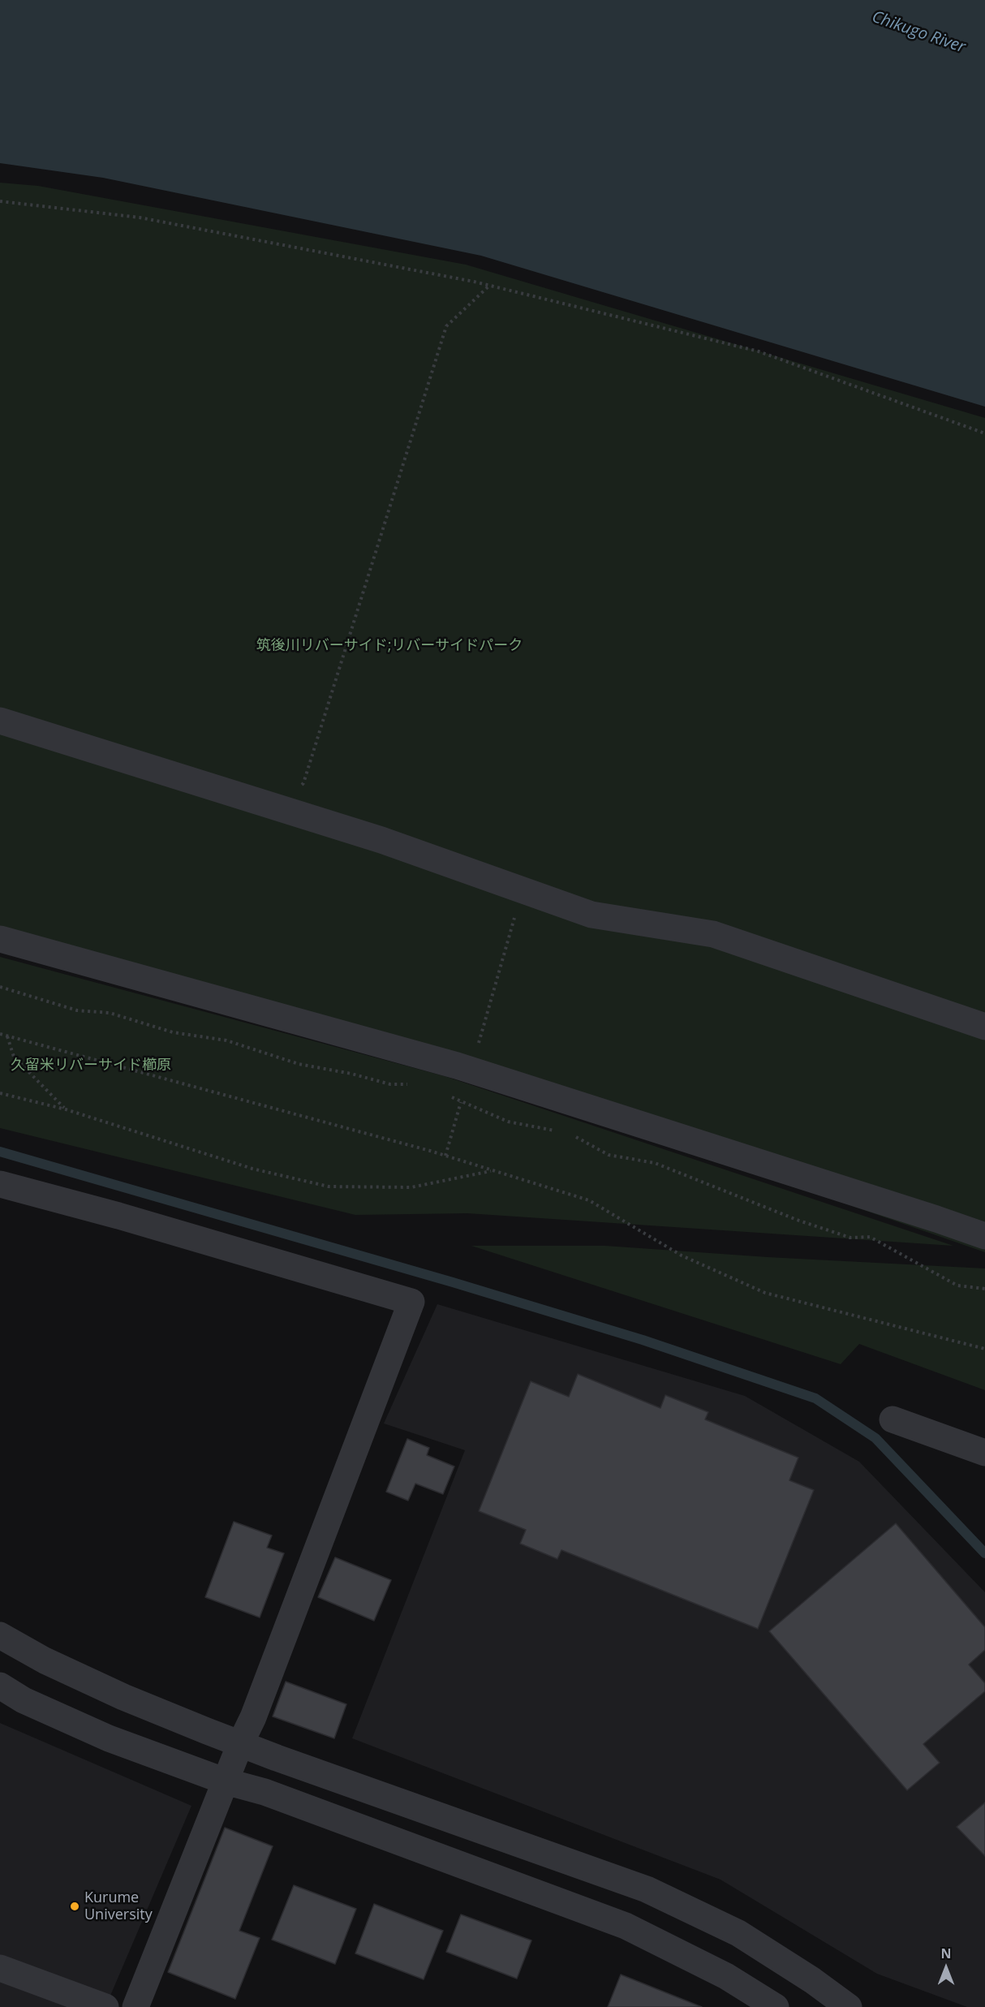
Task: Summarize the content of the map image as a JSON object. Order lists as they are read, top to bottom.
{
  "water": ["Chikugo River"],
  "parks": ["筑後川リバーサイド;リバーサイドパーク", "久留米リバーサイド櫛原"],
  "places": ["Kurume University"],
  "north": "top"
}
